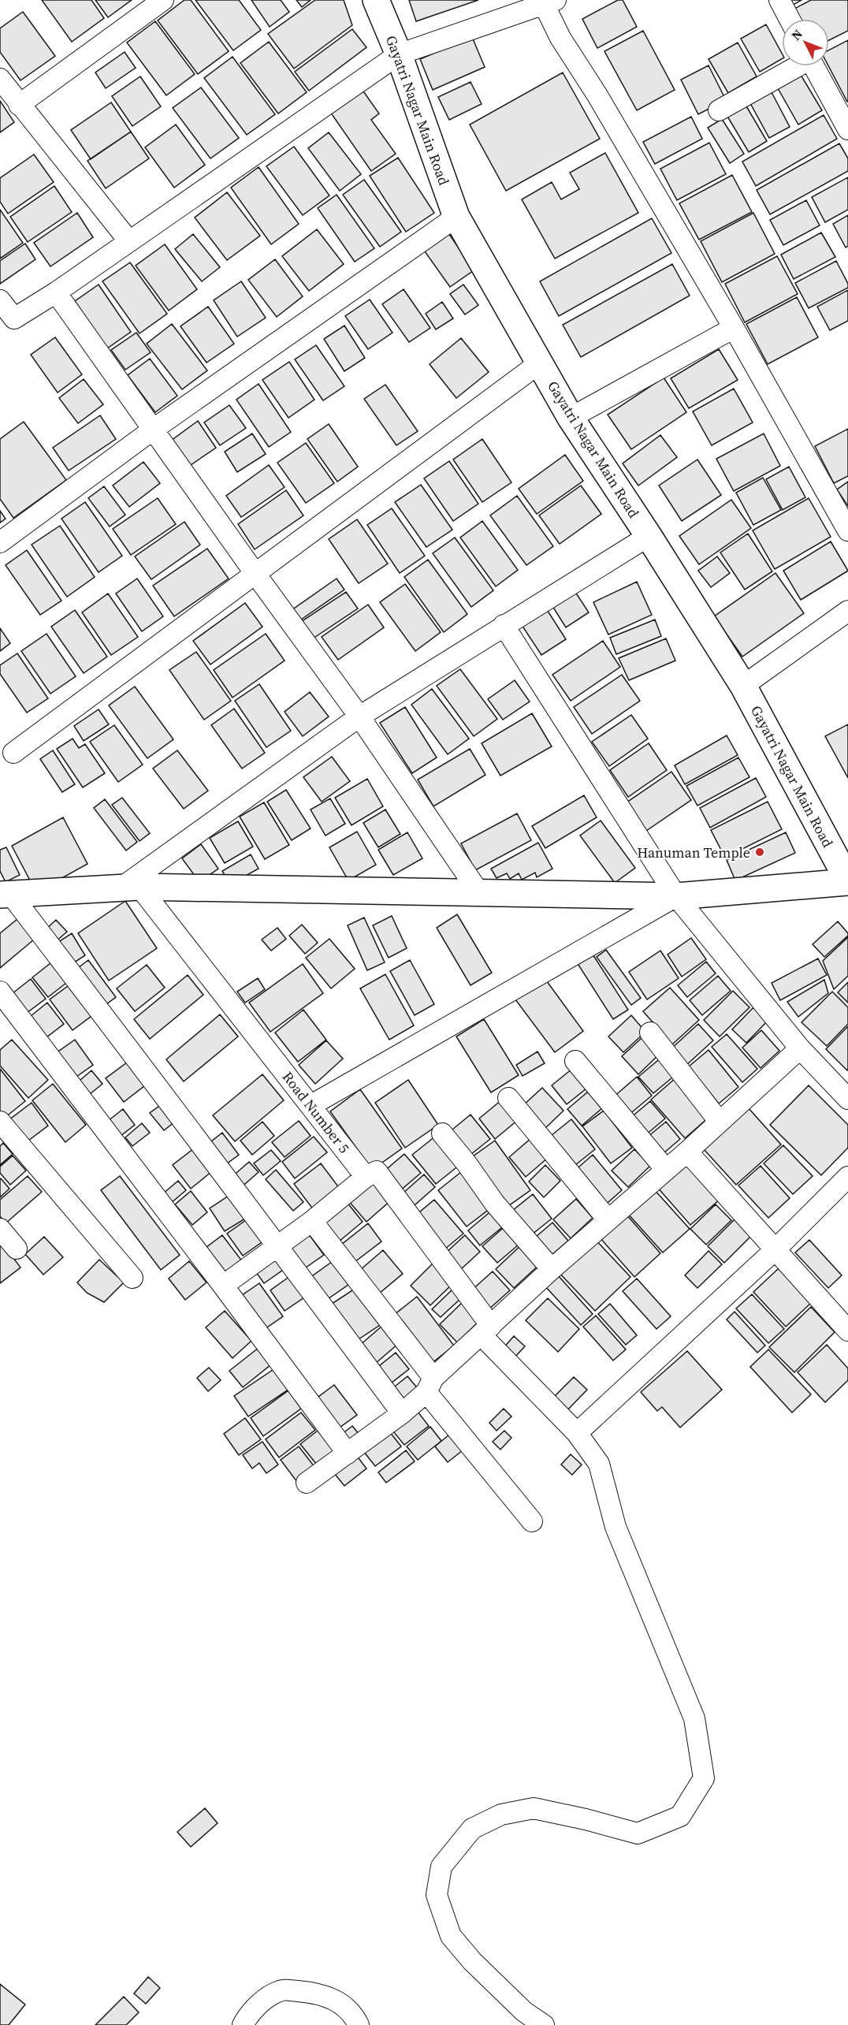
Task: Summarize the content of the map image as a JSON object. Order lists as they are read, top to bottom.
{
  "streets": {
    "street": ["Gayatri Nagar Main Road", "Road Number 5"]
  },
  "places": ["Hanuman Temple"],
  "north": "top left"
}
